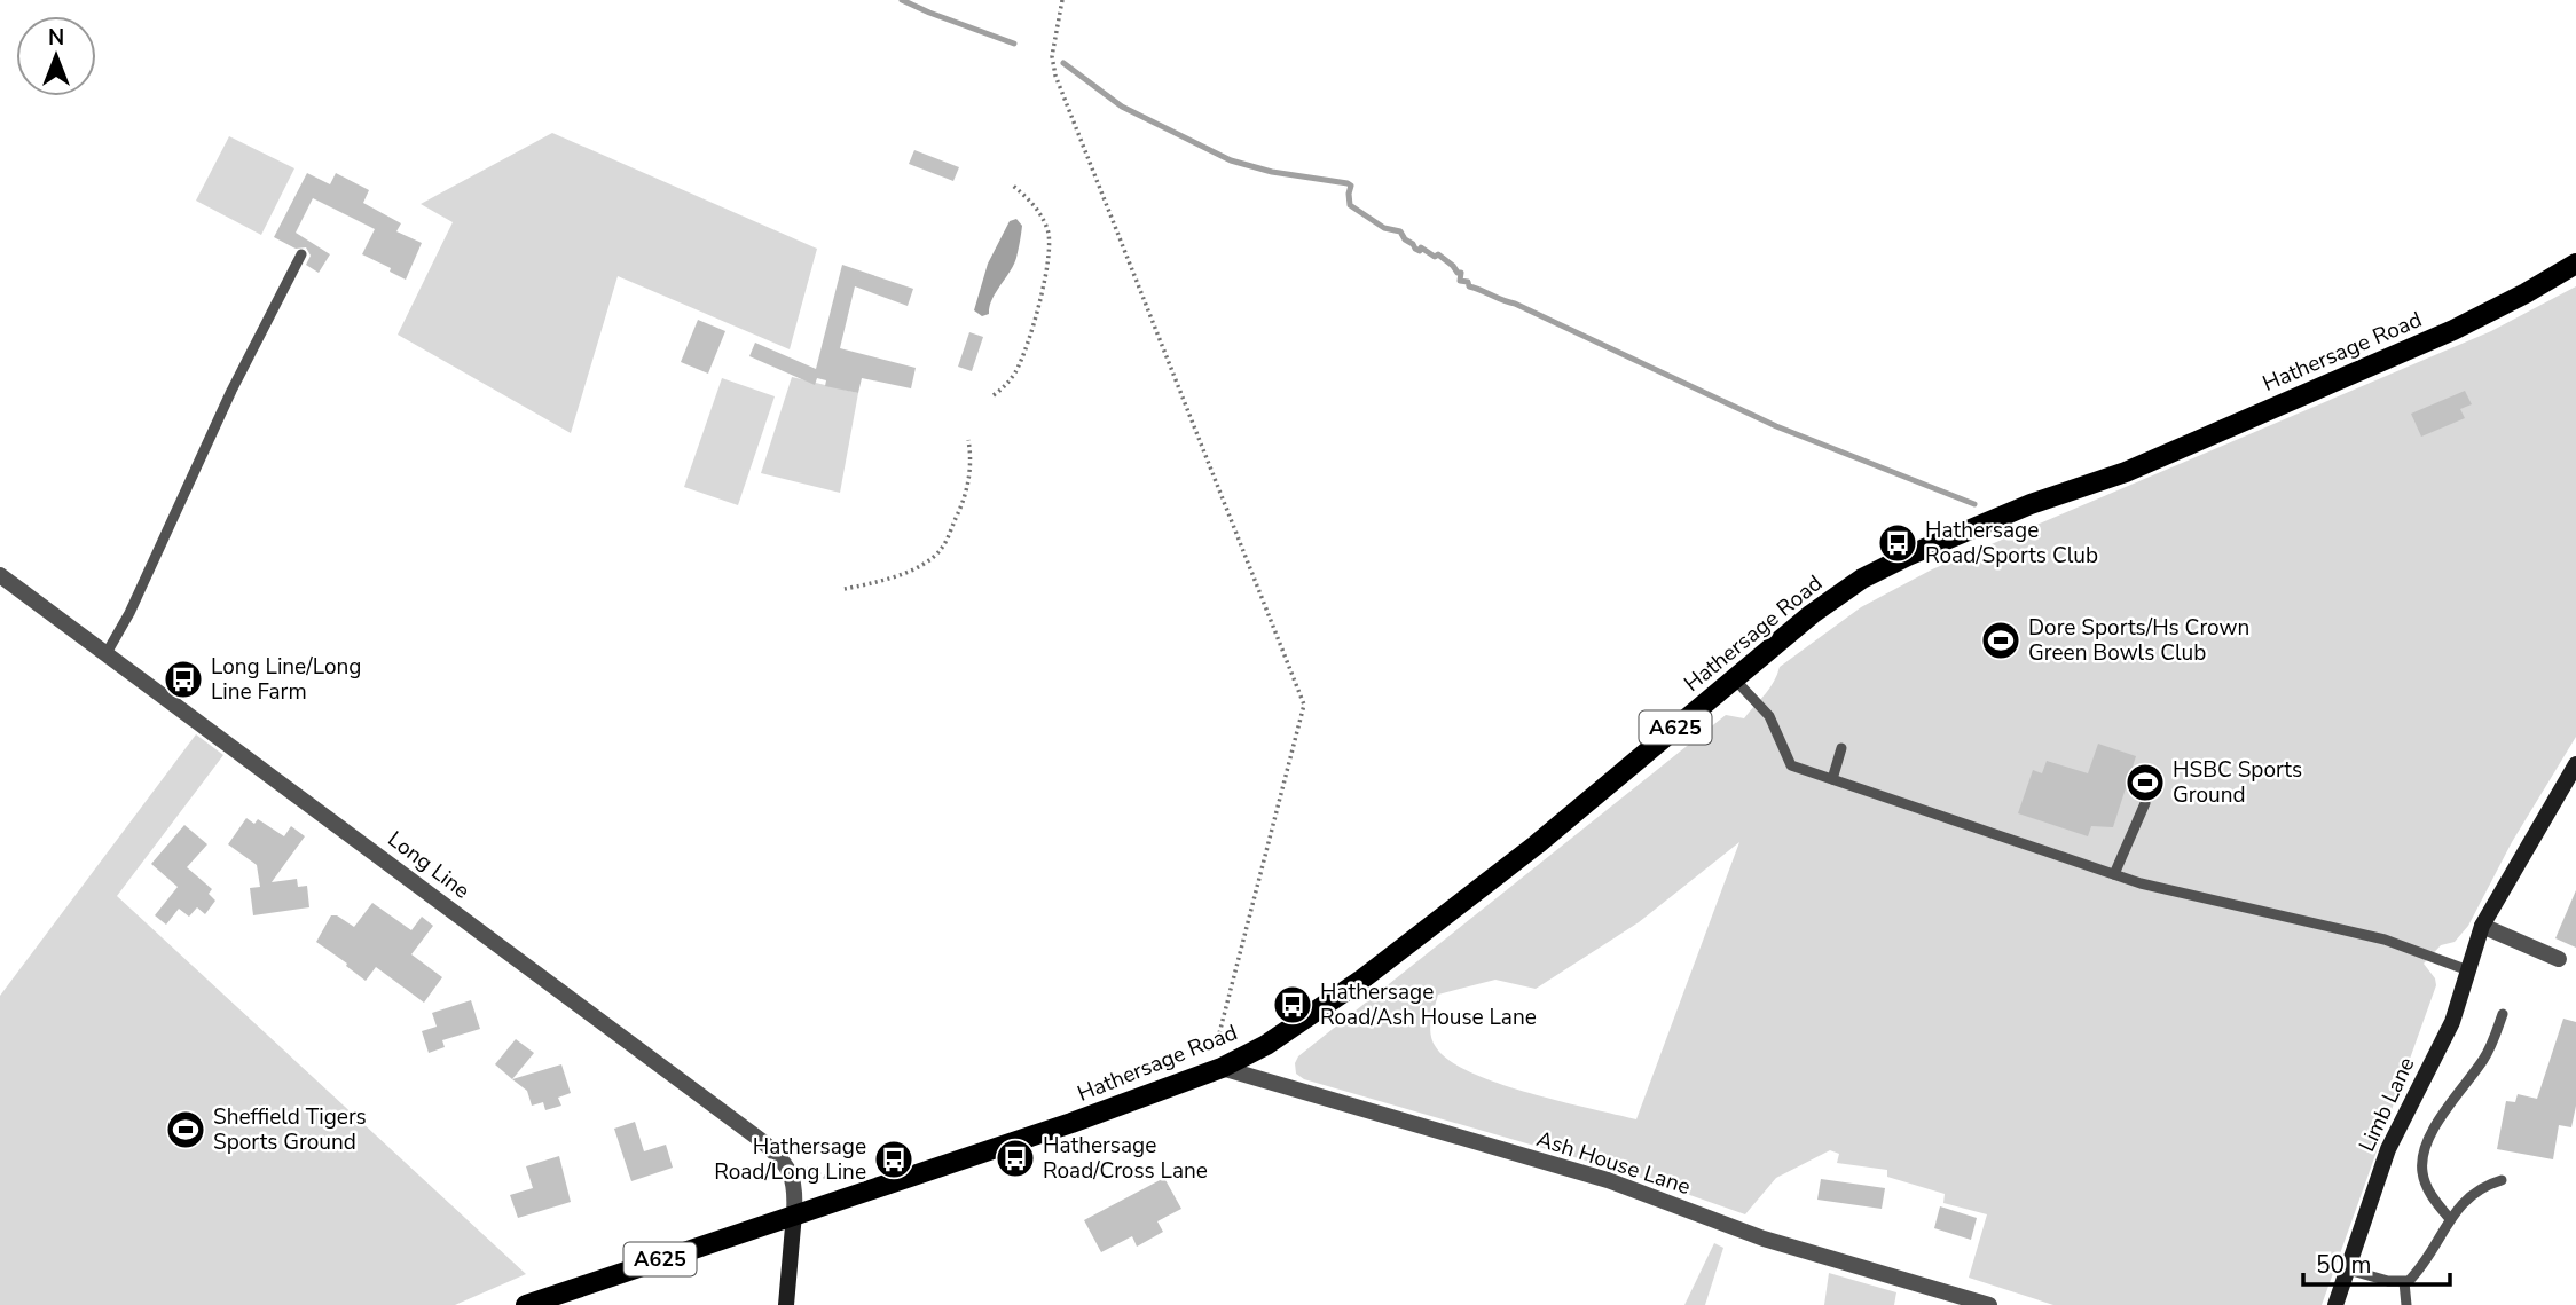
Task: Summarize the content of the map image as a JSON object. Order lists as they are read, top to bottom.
{
  "streets": {
    "main road": ["Hathersage Road", "A625"],
    "street": ["Long Line", "Limb Lane", "Ash House Lane"]
  },
  "crossings": [
    ["Hathersage Road", "A625"],
    ["Hathersage Road", "Long Line"],
    ["Hathersage Road", "Ash House Lane"],
    ["A625", "Long Line"]
  ],
  "places": {
    "bus stop": [
      "Hathersage Road/Sports Club",
      "Long Line/Long Line Farm",
      "Hathersage Road/Ash House Lane",
      "Hathersage Road/Cross Lane",
      "Hathersage Road/Long Line"
    ],
    "sports": ["Dore Sports/Hs Crown Green Bowls Club", "HSBC Sports Ground", "Sheffield Tigers Sports Ground"]
  },
  "scale_bar": "50 m",
  "north": "top"
}
